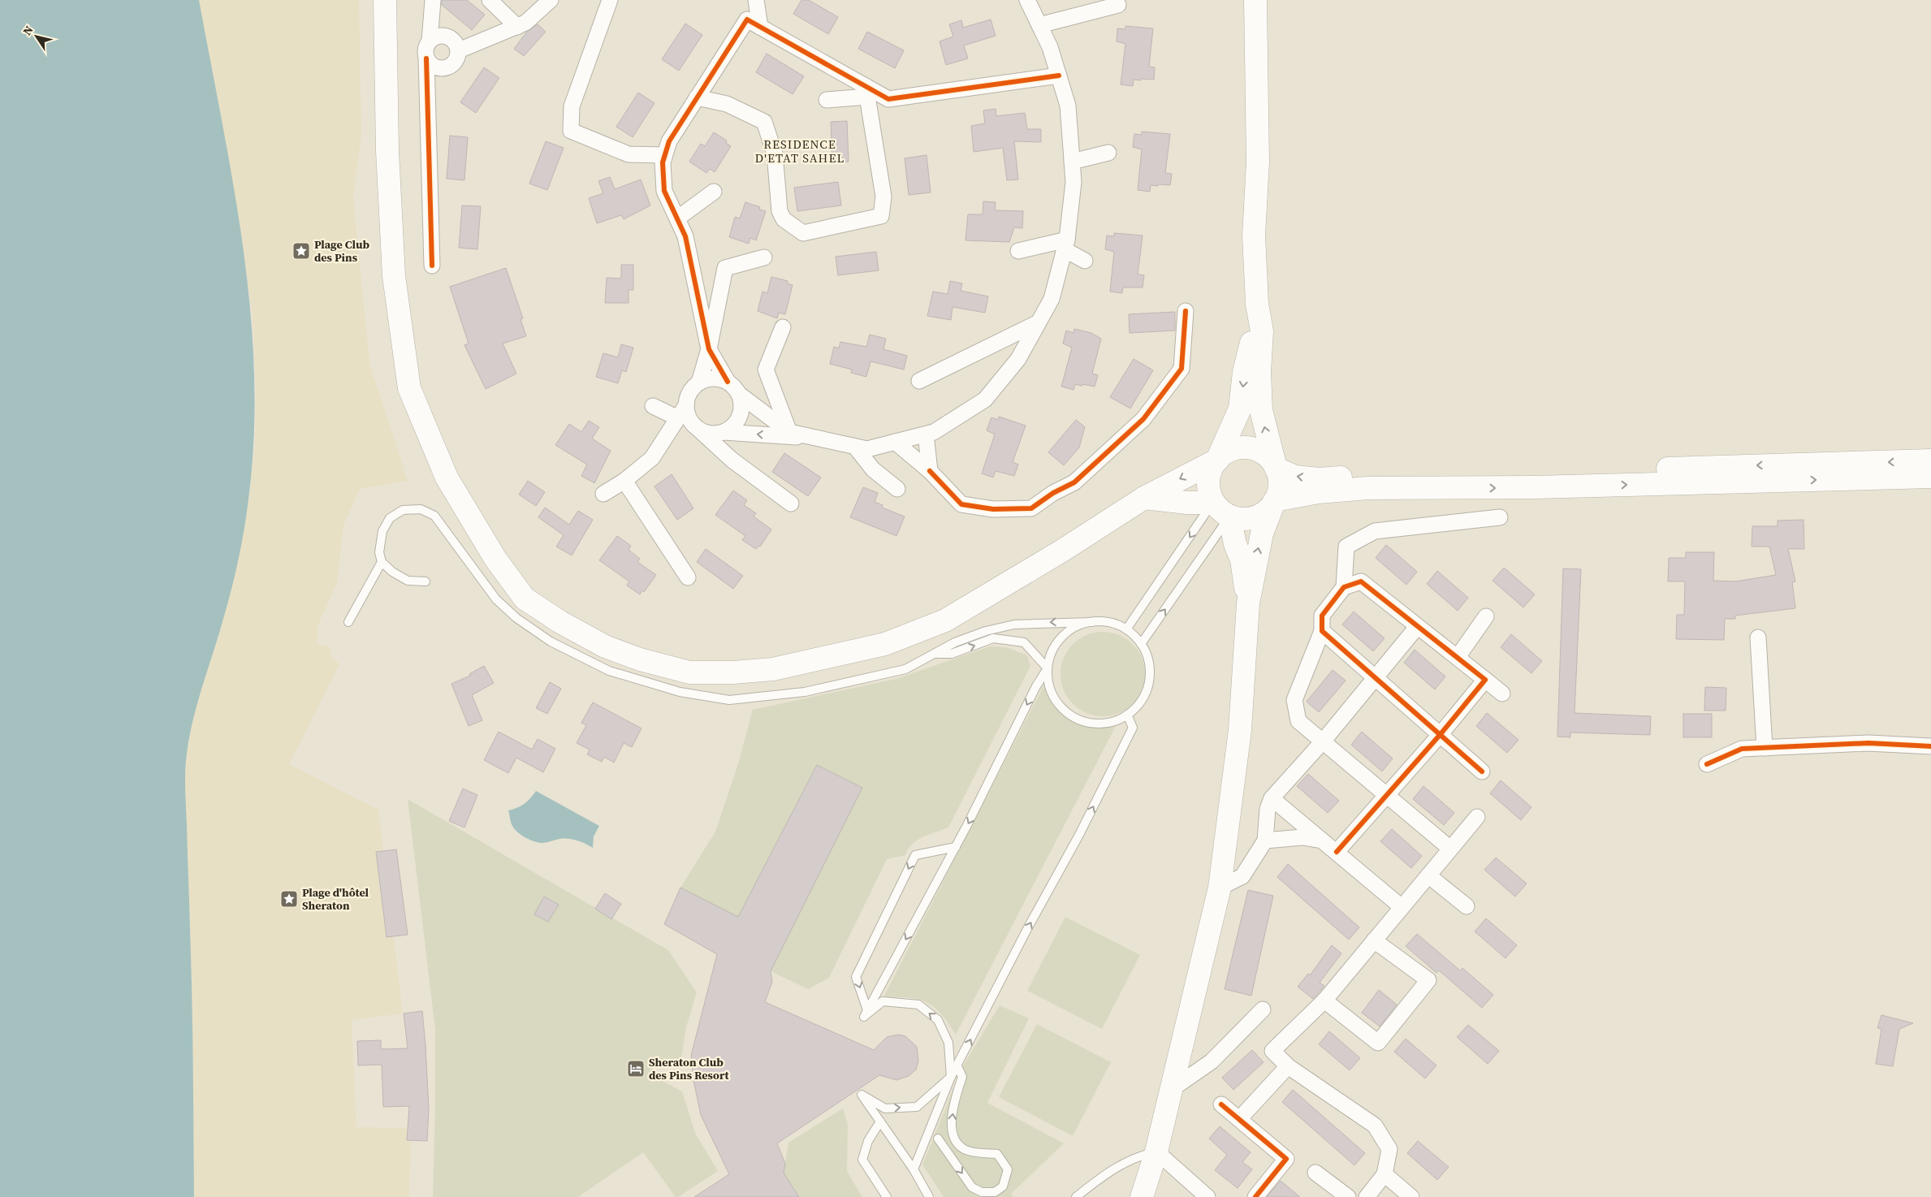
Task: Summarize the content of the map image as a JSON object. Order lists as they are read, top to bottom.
{
  "districts": ["RESIDENCE D'ETAT SAHEL"],
  "places": {
    "place": ["Plage Club des Pins", "Plage d'hôtel Sheraton"],
    "hotel": ["Sheraton Club des Pins Resort"]
  },
  "north": "top left"
}
